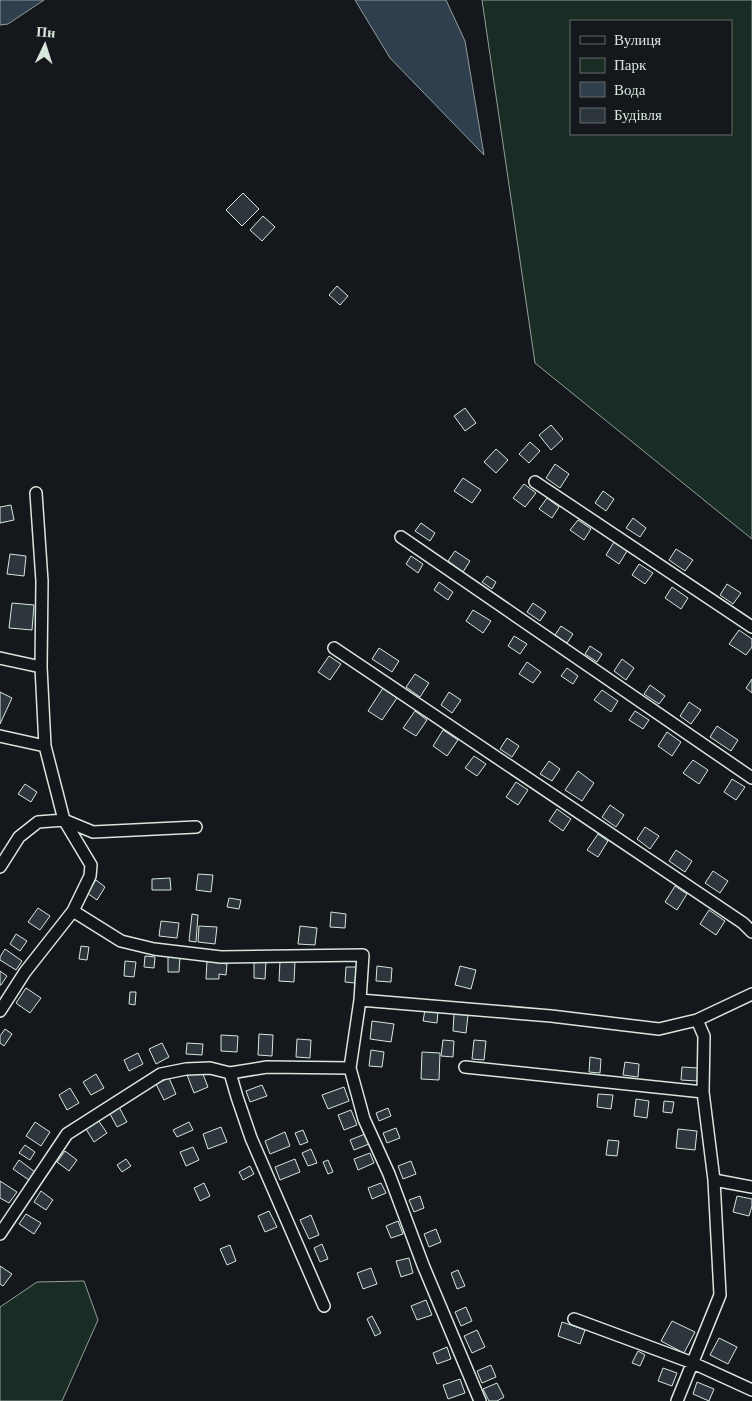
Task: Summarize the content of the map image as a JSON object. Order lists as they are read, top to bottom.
{
  "legend": [
    "Вулиця",
    "Парк",
    "Вода",
    "Будівля"
  ],
  "north": "top"
}
